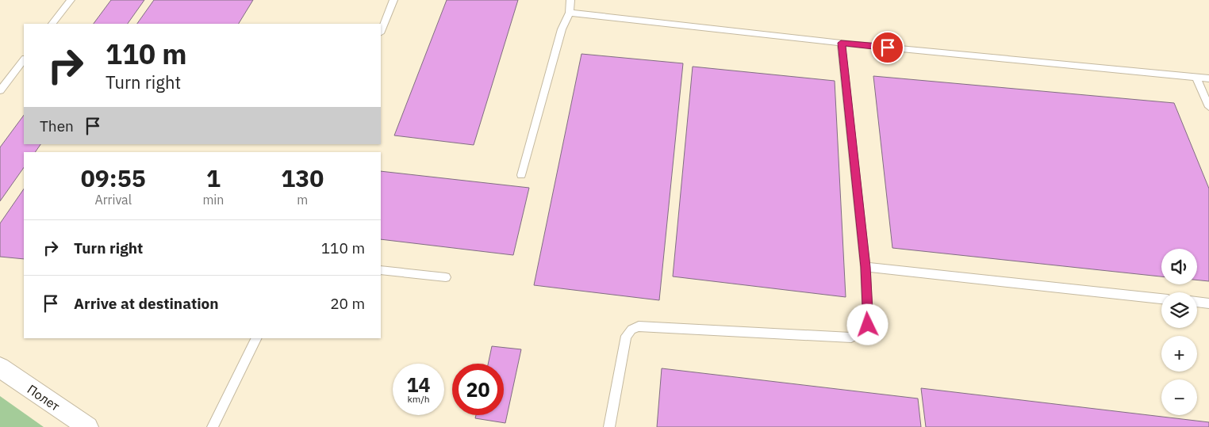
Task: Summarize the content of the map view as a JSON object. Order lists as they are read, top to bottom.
{
  "streets": {
    "street": ["Полет"]
  },
  "page": {
    "turn": ["110 m", "Turn right"],
    "then": "Then",
    "eta": [
      "09:55",
      "Arrival",
      "1",
      "min",
      "130",
      "m"
    ],
    "list": [
      {
        "name": "Turn right",
        "value": "110 m"
      },
      {
        "name": "Arrive at destination",
        "value": "20 m"
      }
    ],
    "map_buttons": ["+", "−"],
    "speed": "14 km/h",
    "limit": "20"
  }
}
